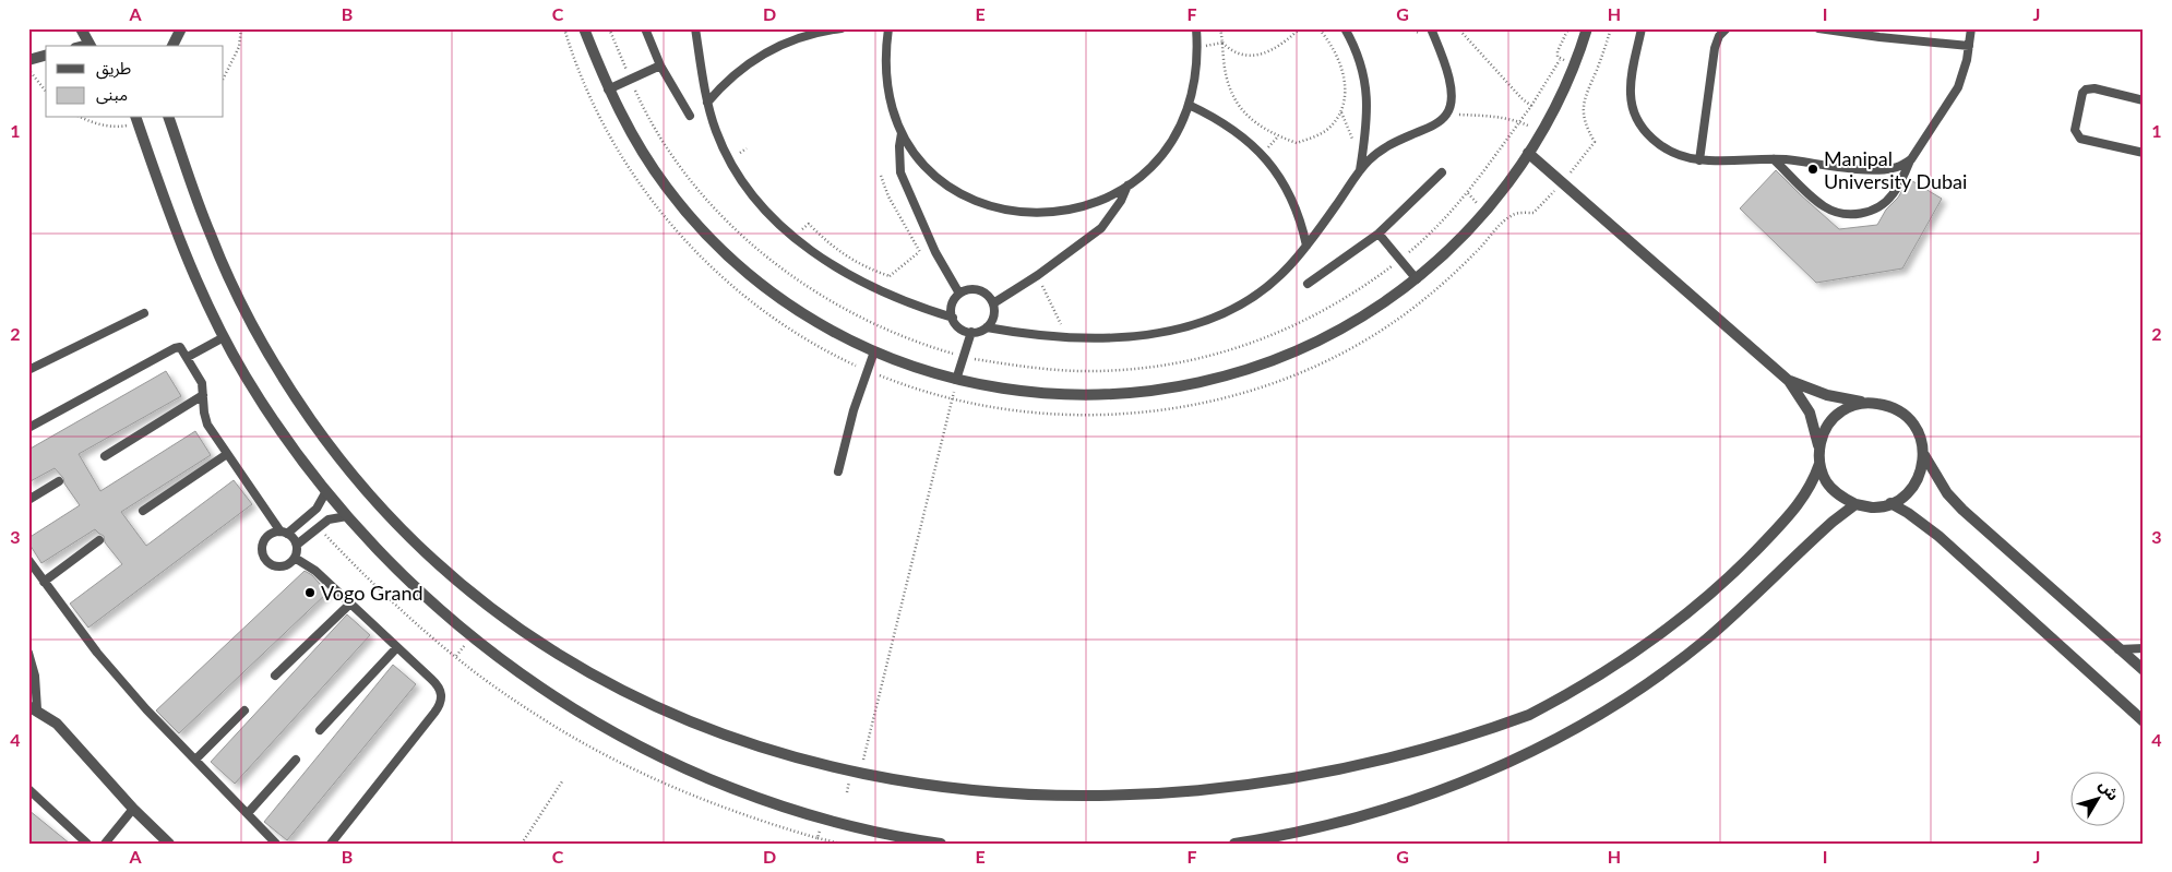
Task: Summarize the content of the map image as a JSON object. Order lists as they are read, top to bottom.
{
  "places": ["Manipal University Dubai", "Vogo Grand"],
  "legend": ["طريق", "مبنى"],
  "north": "top right",
  "grid": {
    "columns": [
      "A",
      "B",
      "C",
      "D",
      "E",
      "F",
      "G",
      "H",
      "I",
      "J"
    ],
    "rows": [
      "1",
      "2",
      "3",
      "4"
    ]
  }
}
